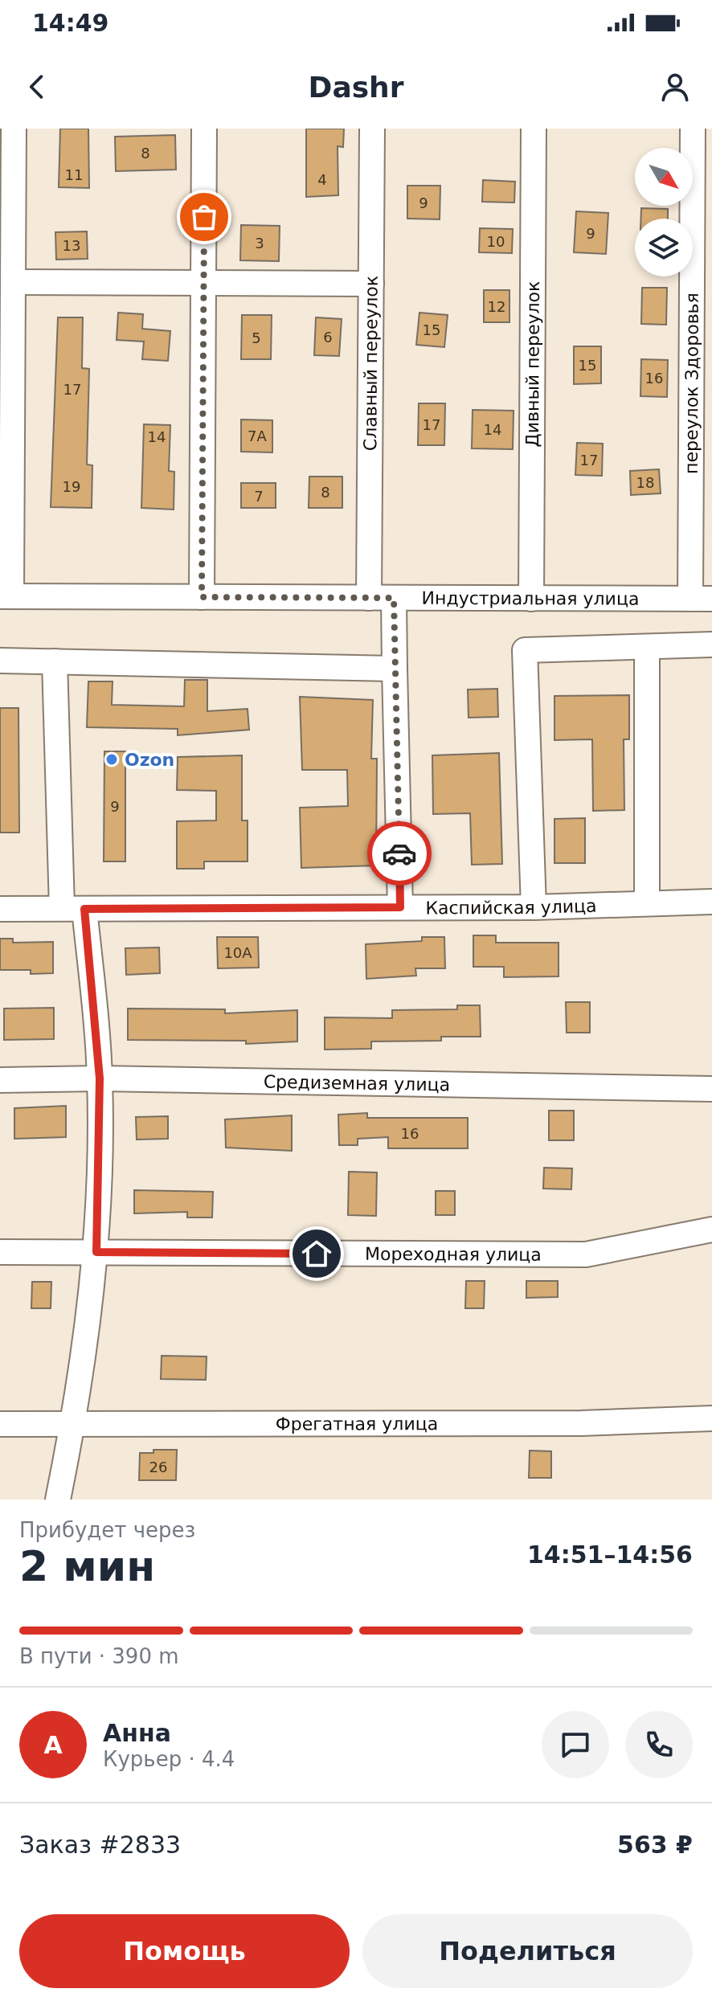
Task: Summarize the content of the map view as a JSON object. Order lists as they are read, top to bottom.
{
  "streets": {
    "street": [
      "Славный переулок",
      "Дивный переулок",
      "переулок Здоровья",
      "Индустриальная улица",
      "Каспийская улица",
      "Средиземная улица",
      "Мореходная улица",
      "Фрегатная улица"
    ]
  },
  "crossings": [
    ["Славный переулок", "Индустриальная улица"],
    ["Дивный переулок", "Индустриальная улица"],
    ["переулок Здоровья", "Индустриальная улица"]
  ],
  "places": ["Ozon"],
  "house_numbers": [
    "8",
    "11",
    "4",
    "9",
    "9",
    "10",
    "3",
    "13",
    "12",
    "15",
    "6",
    "5",
    "15",
    "16",
    "17",
    "17",
    "14",
    "7А",
    "14",
    "17",
    "18",
    "19",
    "8",
    "7",
    "9",
    "10А",
    "16",
    "26"
  ],
  "north": "bottom right",
  "page": {
    "status": "14:49",
    "header": "Dashr",
    "heading": ["2 мин", "Прибудет через", "14:51–14:56"],
    "panel": [
      "Анна",
      "Курьер · 4.4",
      "Заказ #2833",
      "563 ₽"
    ],
    "bar": "В пути · 390 m",
    "round": "А",
    "buttons": ["Помощь", "Поделиться"]
  }
}
